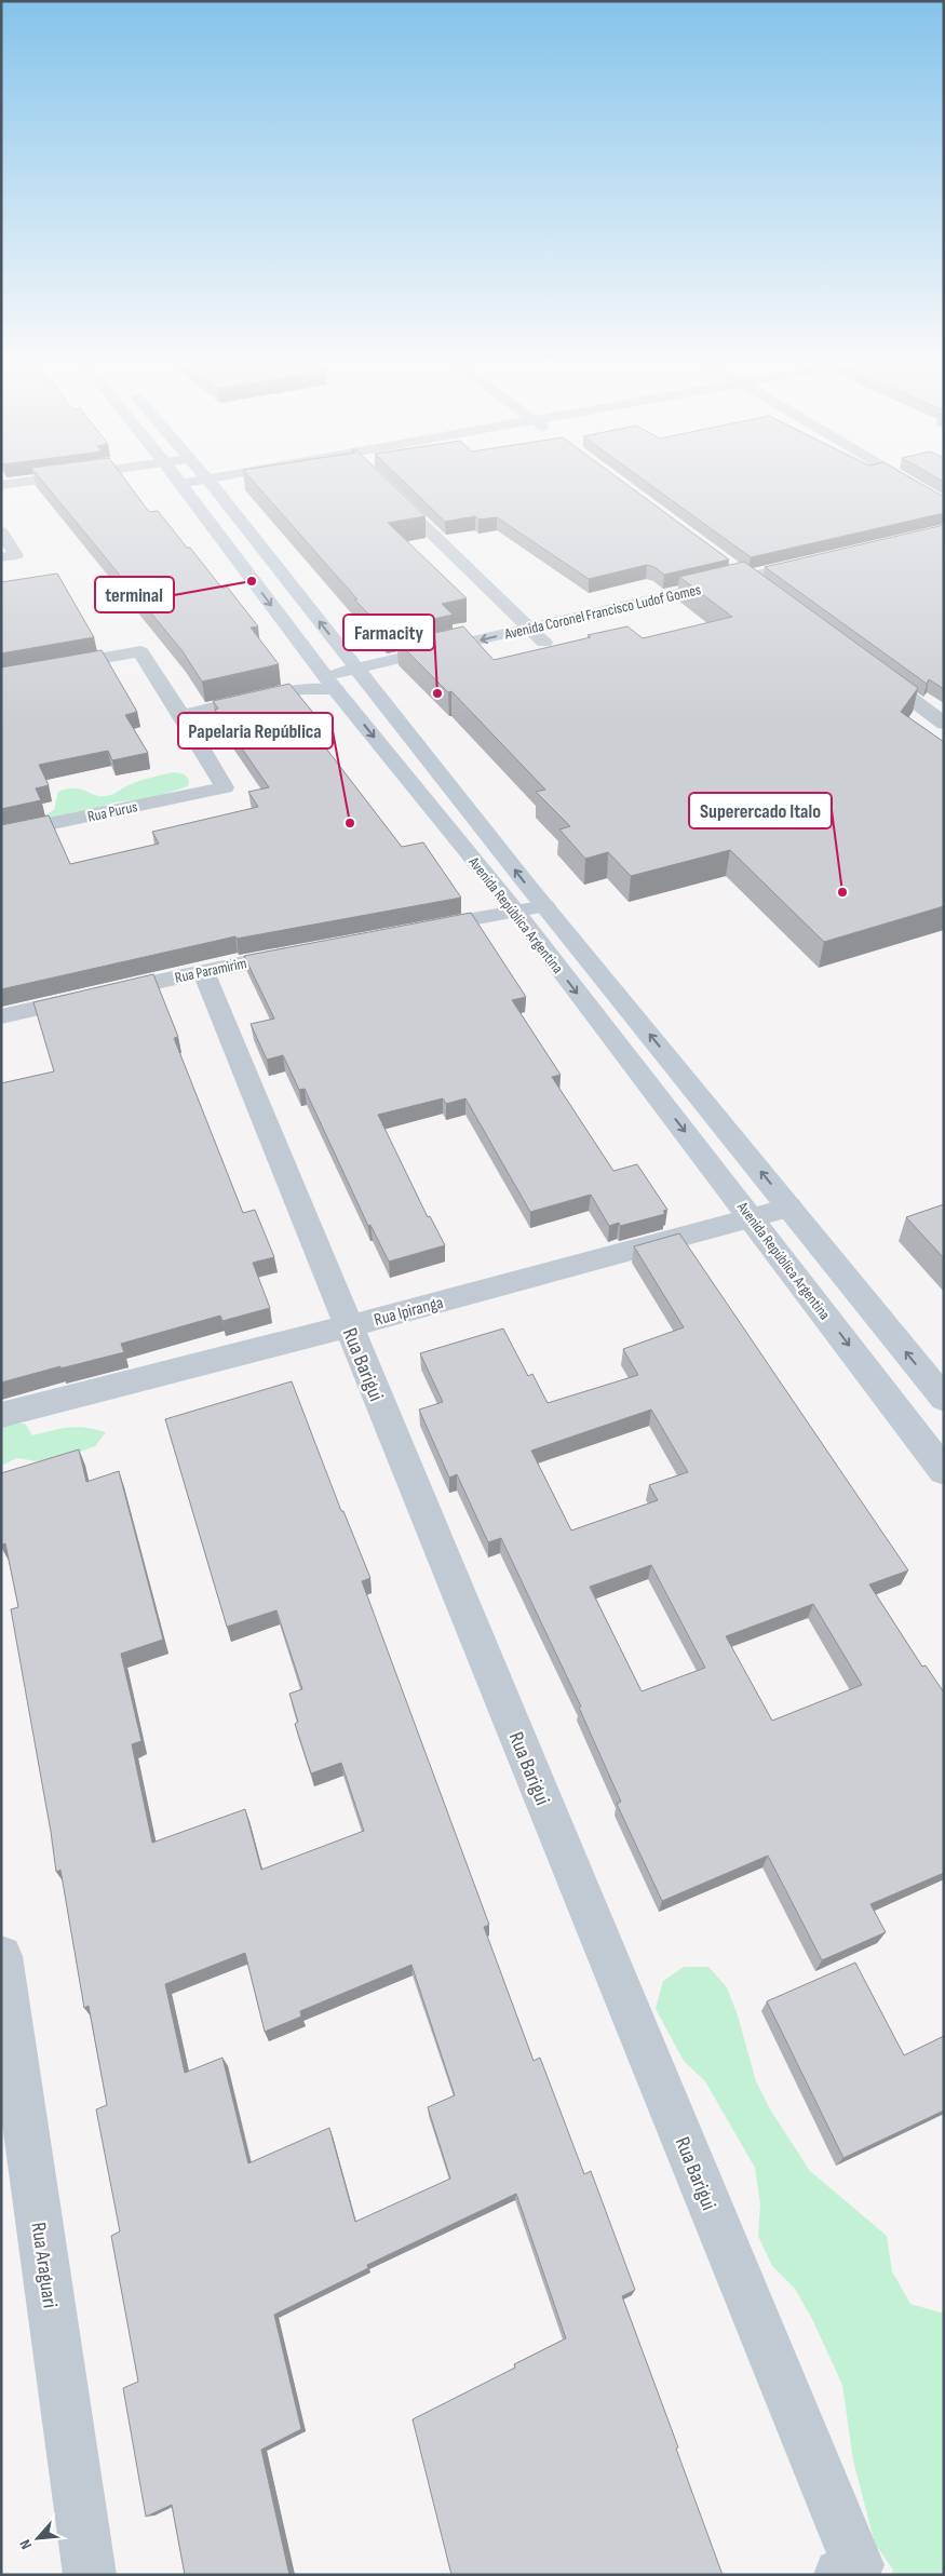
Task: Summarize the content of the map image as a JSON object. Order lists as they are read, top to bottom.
{
  "streets": {
    "main road": ["Avenida Coronel Francisco Ludof Gomes", "Avenida República Argentina"],
    "street": [
      "Rua Purus",
      "Rua Paramirim",
      "Rua Ipiranga",
      "Rua Barigui",
      "Rua Araguari"
    ]
  },
  "crossings": [
    ["Avenida Coronel Francisco Ludof Gomes", "Avenida República Argentina"],
    ["Avenida República Argentina", "Rua Ipiranga"],
    ["Rua Paramirim", "Rua Barigui"],
    ["Rua Ipiranga", "Rua Barigui"]
  ],
  "places": [
    "terminal",
    "Farmacity",
    "Papelaria República",
    "Superercado Italo"
  ],
  "north": "bottom left"
}
